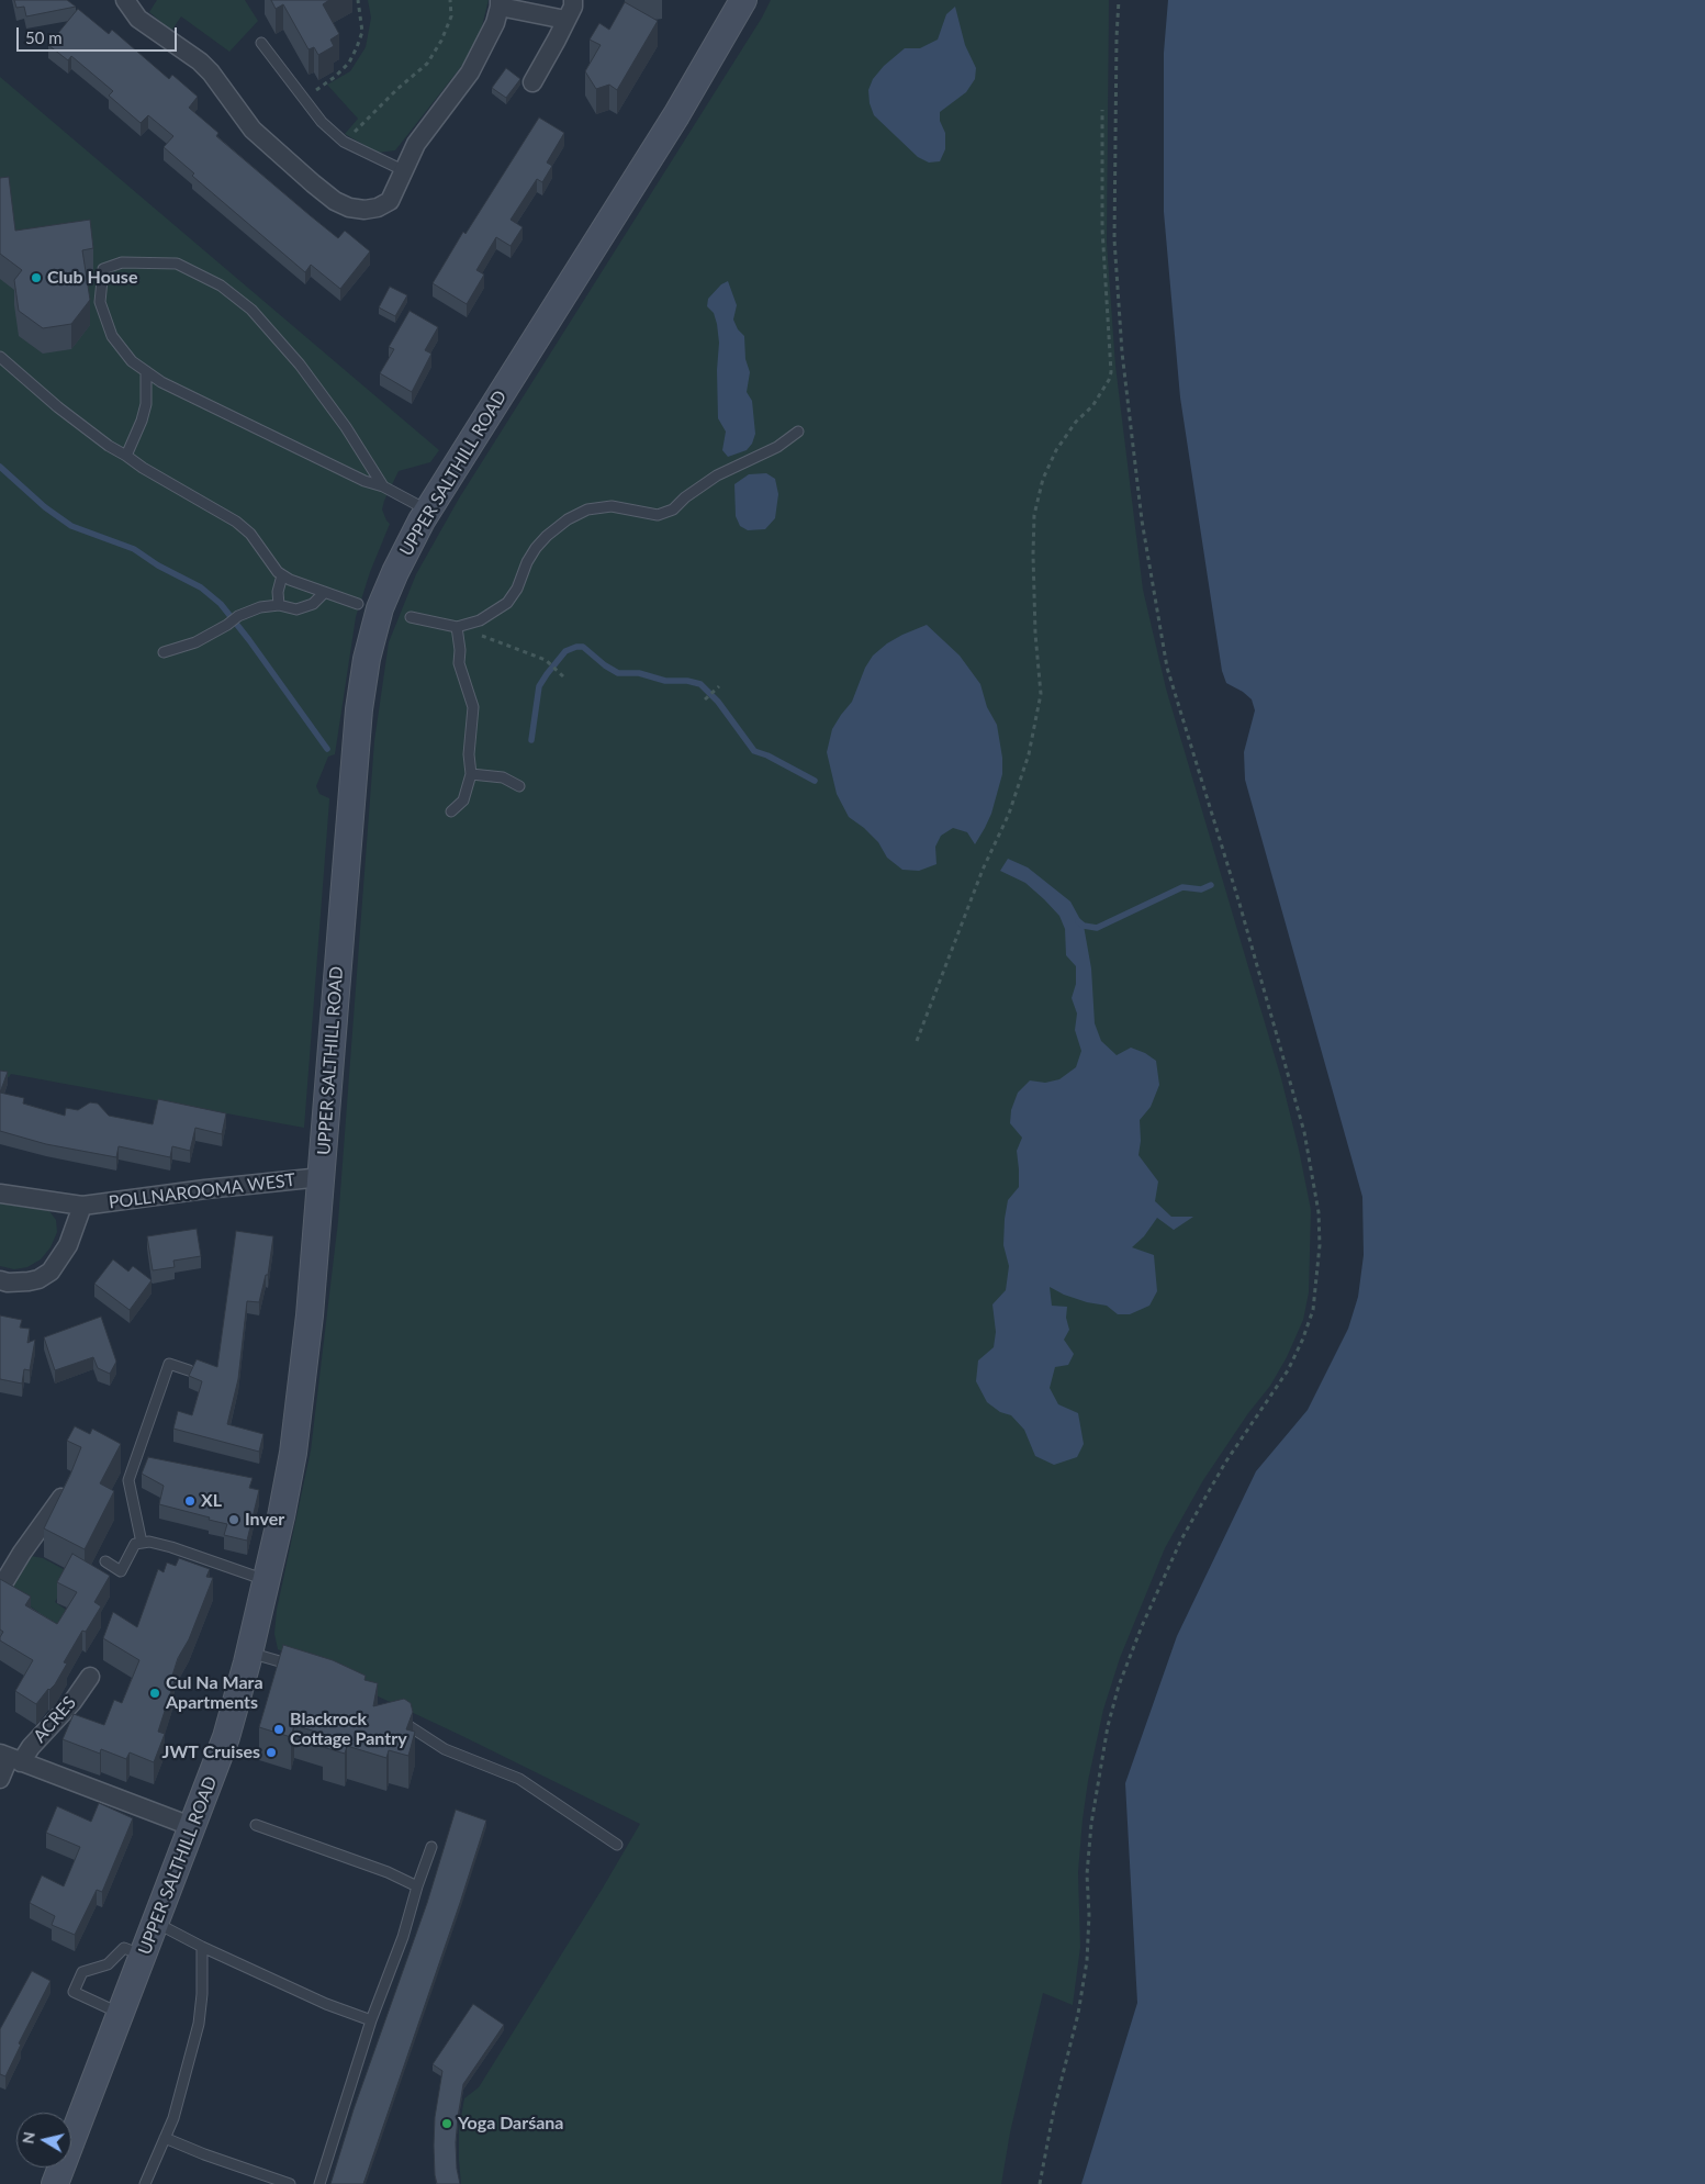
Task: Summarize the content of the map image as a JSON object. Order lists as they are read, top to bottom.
{
  "streets": {
    "main road": ["UPPER SALTHILL ROAD"],
    "street": ["POLLNAROOMA WEST", "ACRES"]
  },
  "crossings": [
    ["UPPER SALTHILL ROAD", "POLLNAROOMA WEST"]
  ],
  "places": [
    "Club House",
    "XL",
    "Inver",
    "Cul Na Mara Apartments",
    "Blackrock Cottage Pantry",
    "JWT Cruises",
    "Yoga Darśana"
  ],
  "scale_bar": "50 m",
  "north": "left"
}
